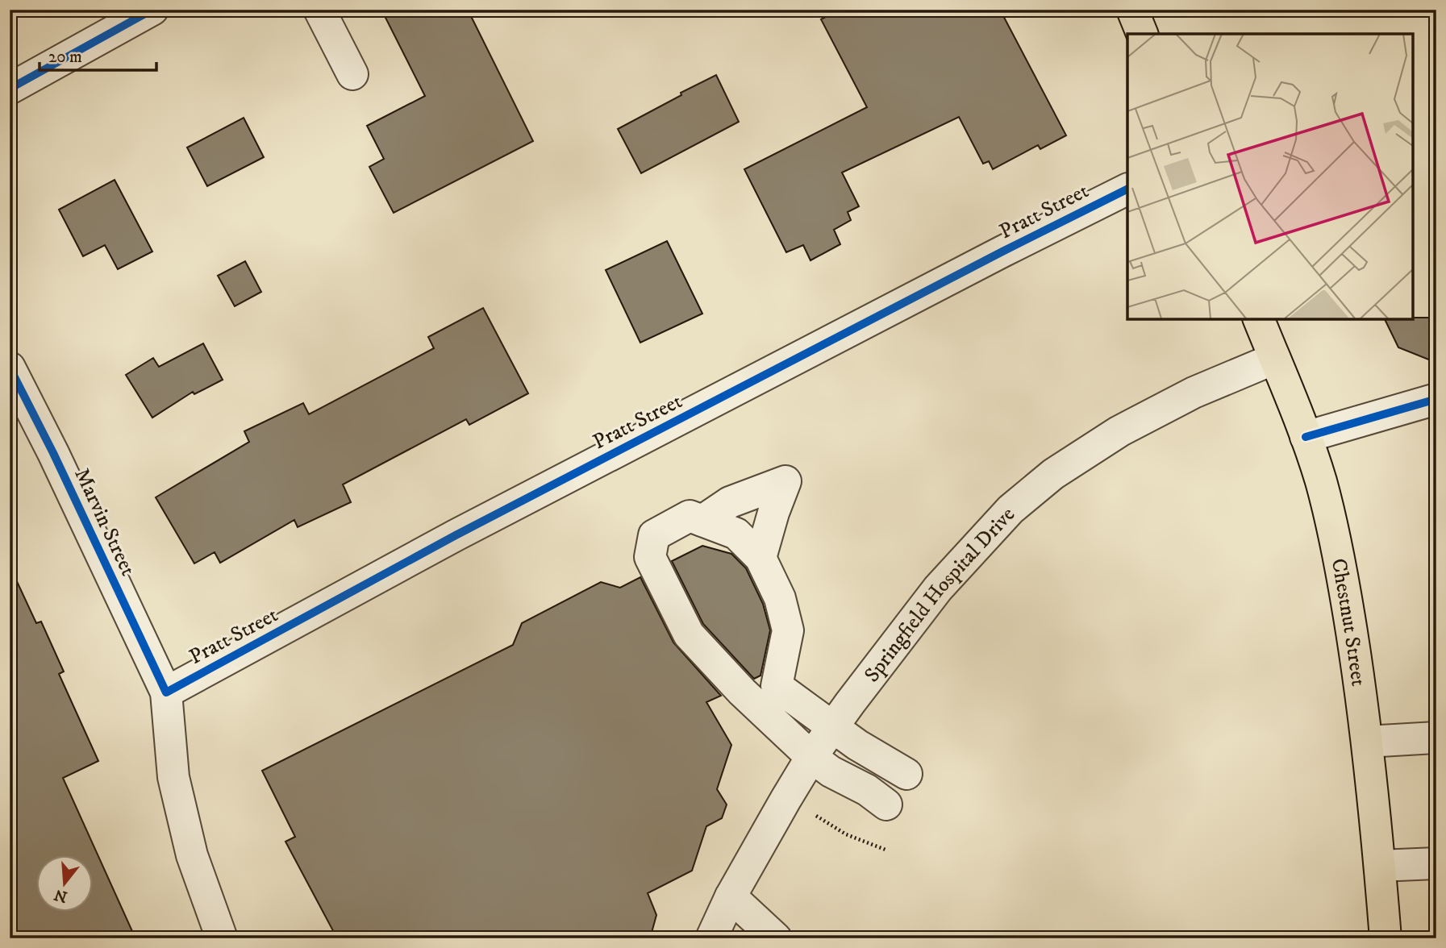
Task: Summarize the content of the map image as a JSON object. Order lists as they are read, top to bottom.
{
  "streets": {
    "main road": ["Chestnut Street"],
    "street": ["Pratt Street", "Marvin Street", "Springfield Hospital Drive"]
  },
  "crossings": [
    ["Pratt Street", "Marvin Street"],
    ["Springfield Hospital Drive", "Chestnut Street"]
  ],
  "scale_bar": "20 m",
  "north": "bottom"
}
